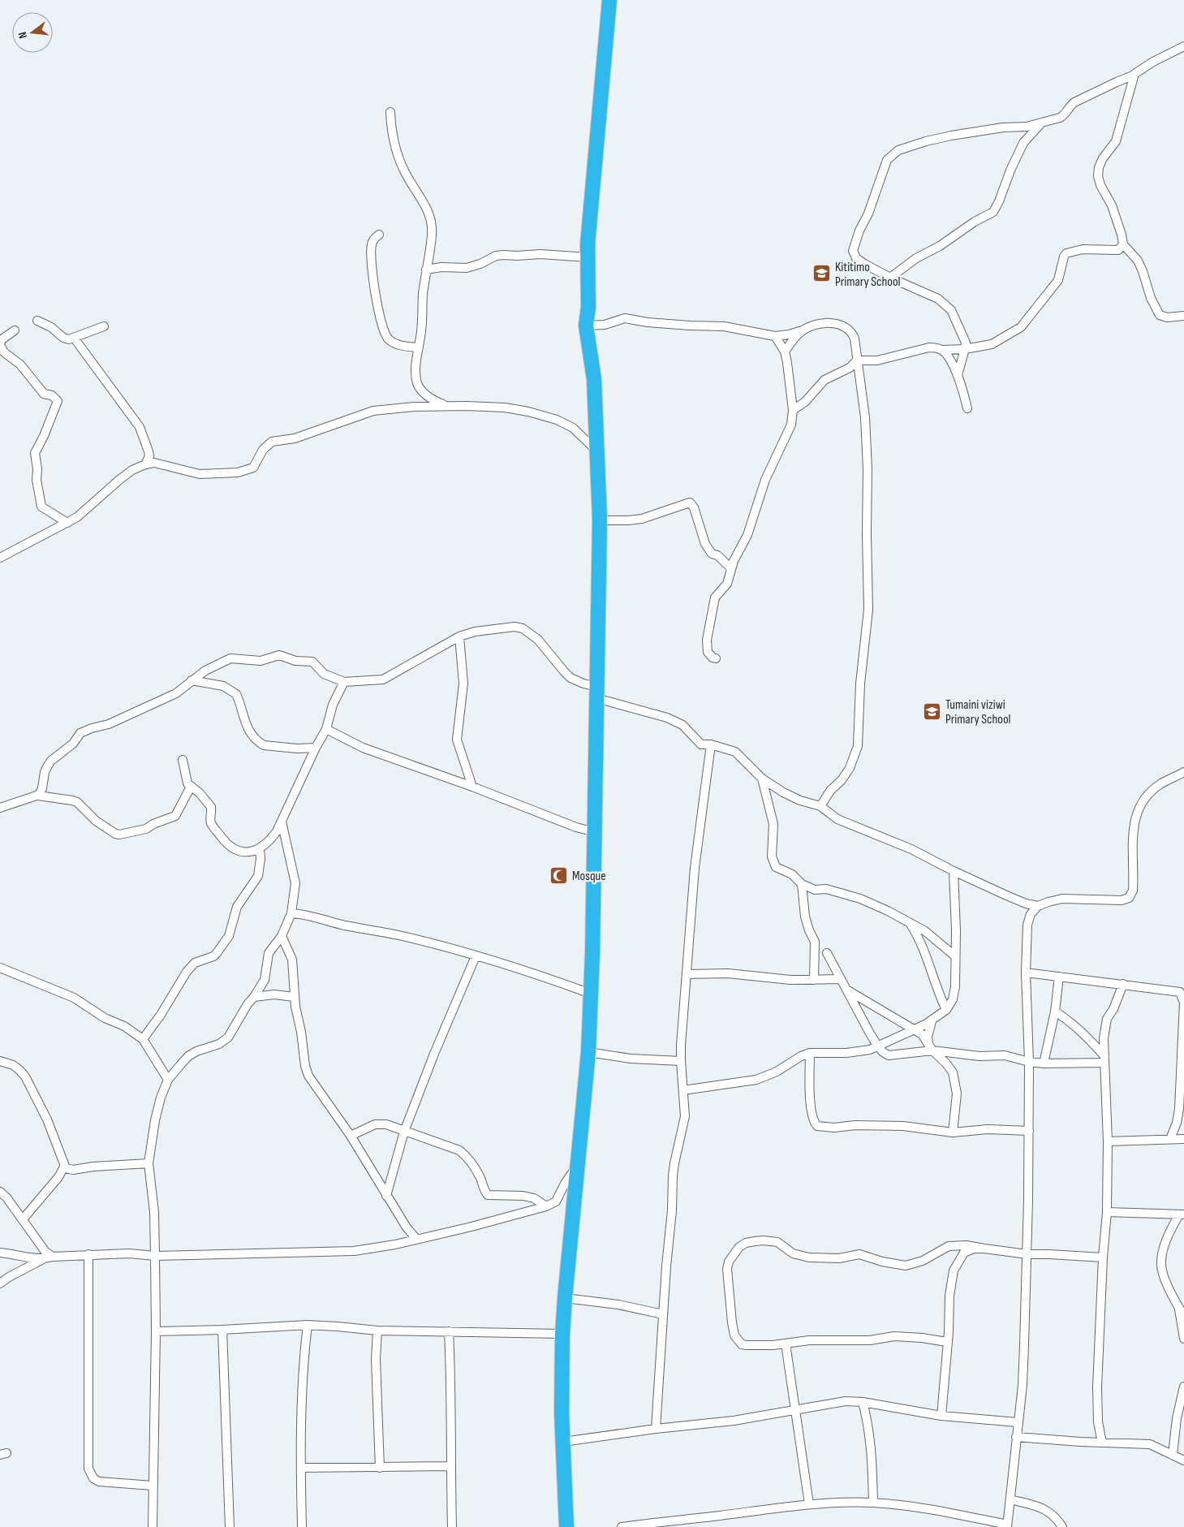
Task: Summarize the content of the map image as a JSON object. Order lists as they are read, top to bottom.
{
  "places": {
    "school or university": ["Kititimo Primary School", "Tumaini viziwi Primary School"],
    "mosque": ["Mosque"]
  },
  "north": "left"
}
